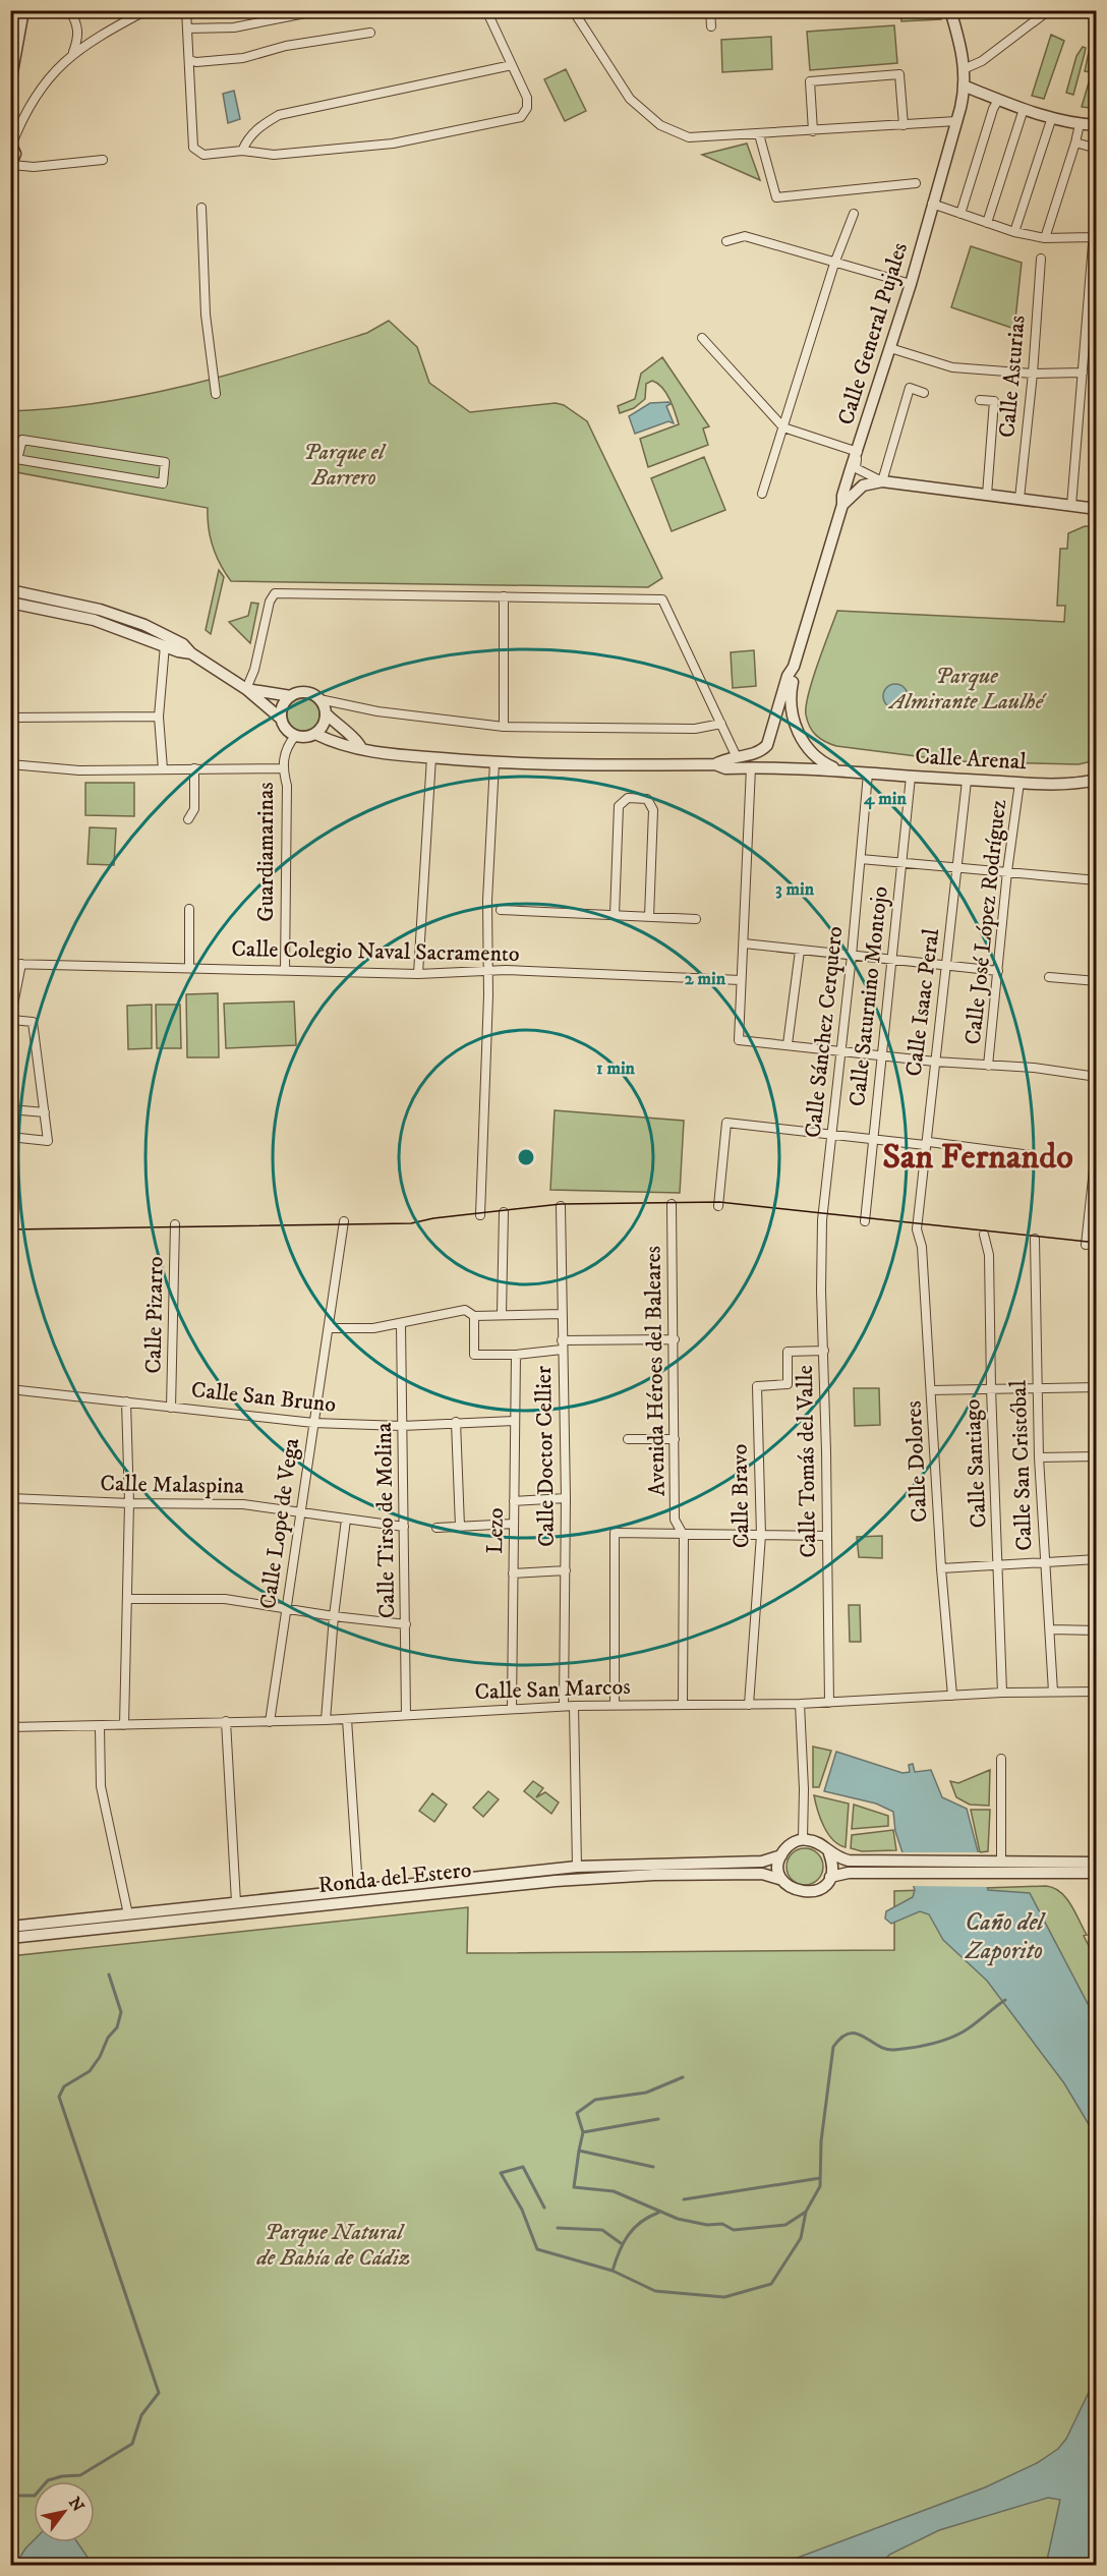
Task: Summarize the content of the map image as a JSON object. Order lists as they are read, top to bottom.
{
  "streets": {
    "street": [
      "Calle General Pujales",
      "Calle Asturias",
      "Calle Arenal",
      "Guardiamarinas",
      "Calle José López Rodríguez",
      "Calle Colegio Naval Sacramento",
      "Calle Saturnino Montojo",
      "Calle Isaac Peral",
      "Calle Sánchez Cerquero",
      "Calle Pizarro",
      "Avenida Héroes del Baleares",
      "Calle San Bruno",
      "Calle Doctor Cellier",
      "Calle Tomás del Valle",
      "Calle Dolores",
      "Calle Santiago",
      "Calle San Cristóbal",
      "Calle Malaspina",
      "Calle Bravo",
      "Calle Tirso de Molina",
      "Calle Lope de Vega",
      "Lezo",
      "Calle San Marcos",
      "Ronda del Estero"
    ]
  },
  "crossings": [
    ["Calle Arenal", "Calle José López Rodríguez"],
    ["Calle Arenal", "Calle Saturnino Montojo"],
    ["Calle Arenal", "Calle Isaac Peral"],
    ["Calle Arenal", "Calle Sánchez Cerquero"],
    ["Guardiamarinas", "Calle Colegio Naval Sacramento"],
    ["Calle Isaac Peral", "Calle Dolores"],
    ["Calle Sánchez Cerquero", "Calle Tomás del Valle"],
    ["Calle Pizarro", "Calle San Bruno"],
    ["Avenida Héroes del Baleares", "Calle San Marcos"],
    ["Calle San Bruno", "Calle Tirso de Molina"],
    ["Calle San Bruno", "Calle Lope de Vega"],
    ["Calle San Bruno", "Lezo"],
    ["Calle Doctor Cellier", "Calle San Marcos"],
    ["Calle Doctor Cellier", "Ronda del Estero"],
    ["Calle Tomás del Valle", "Calle Bravo"],
    ["Calle Tomás del Valle", "Calle San Marcos"],
    ["Calle Dolores", "Calle San Marcos"],
    ["Calle Santiago", "Calle San Marcos"],
    ["Calle San Cristóbal", "Calle San Marcos"],
    ["Calle Malaspina", "Calle Tirso de Molina"],
    ["Calle Malaspina", "Calle Lope de Vega"],
    ["Calle Bravo", "Calle San Marcos"],
    ["Calle Tirso de Molina", "Calle San Marcos"],
    ["Calle Lope de Vega", "Calle San Marcos"],
    ["Lezo", "Calle San Marcos"]
  ],
  "districts": ["San Fernando"],
  "water": ["Caño del Zaporito"],
  "parks": ["Parque el Barrero", "Parque Almirante Laulhé", "Parque Natural de Bahía de Cádiz"],
  "north": "top right",
  "rings": [
    "4 min",
    "3 min",
    "2 min",
    "1 min"
  ]
}
